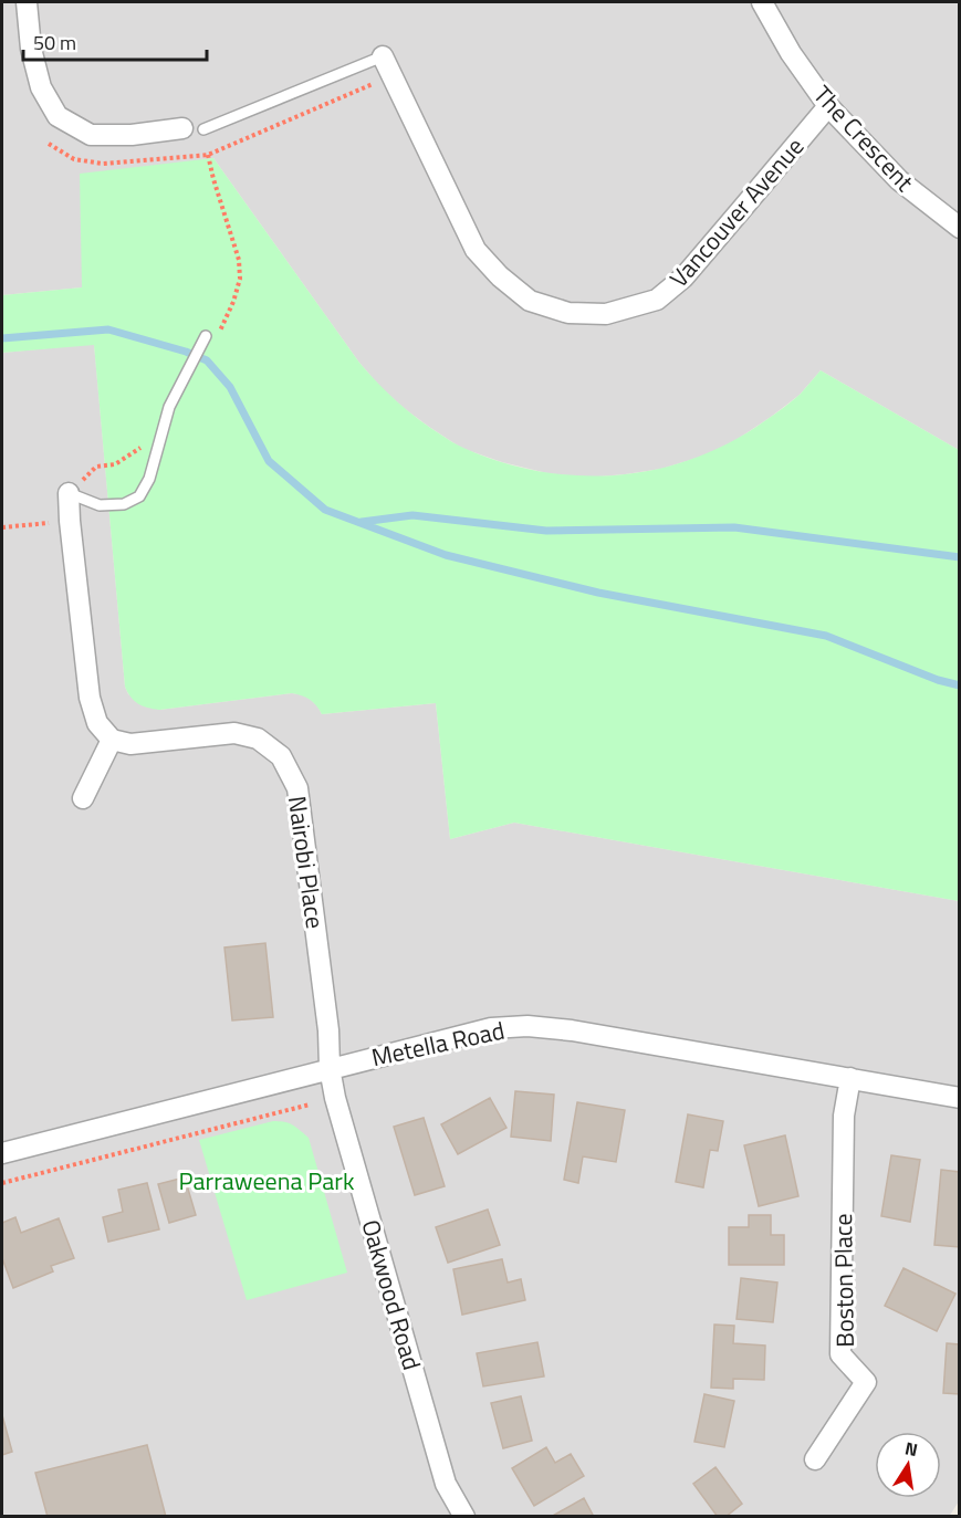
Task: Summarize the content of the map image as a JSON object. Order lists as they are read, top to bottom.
{
  "streets": {
    "street": [
      "The Crescent",
      "Vancouver Avenue",
      "Nairobi Place",
      "Metella Road",
      "Boston Place",
      "Oakwood Road"
    ]
  },
  "crossings": [
    ["The Crescent", "Vancouver Avenue"],
    ["Nairobi Place", "Metella Road"],
    ["Nairobi Place", "Oakwood Road"],
    ["Metella Road", "Boston Place"],
    ["Metella Road", "Oakwood Road"]
  ],
  "parks": ["Parraweena Park"],
  "scale_bar": "50 m",
  "north": "top"
}
